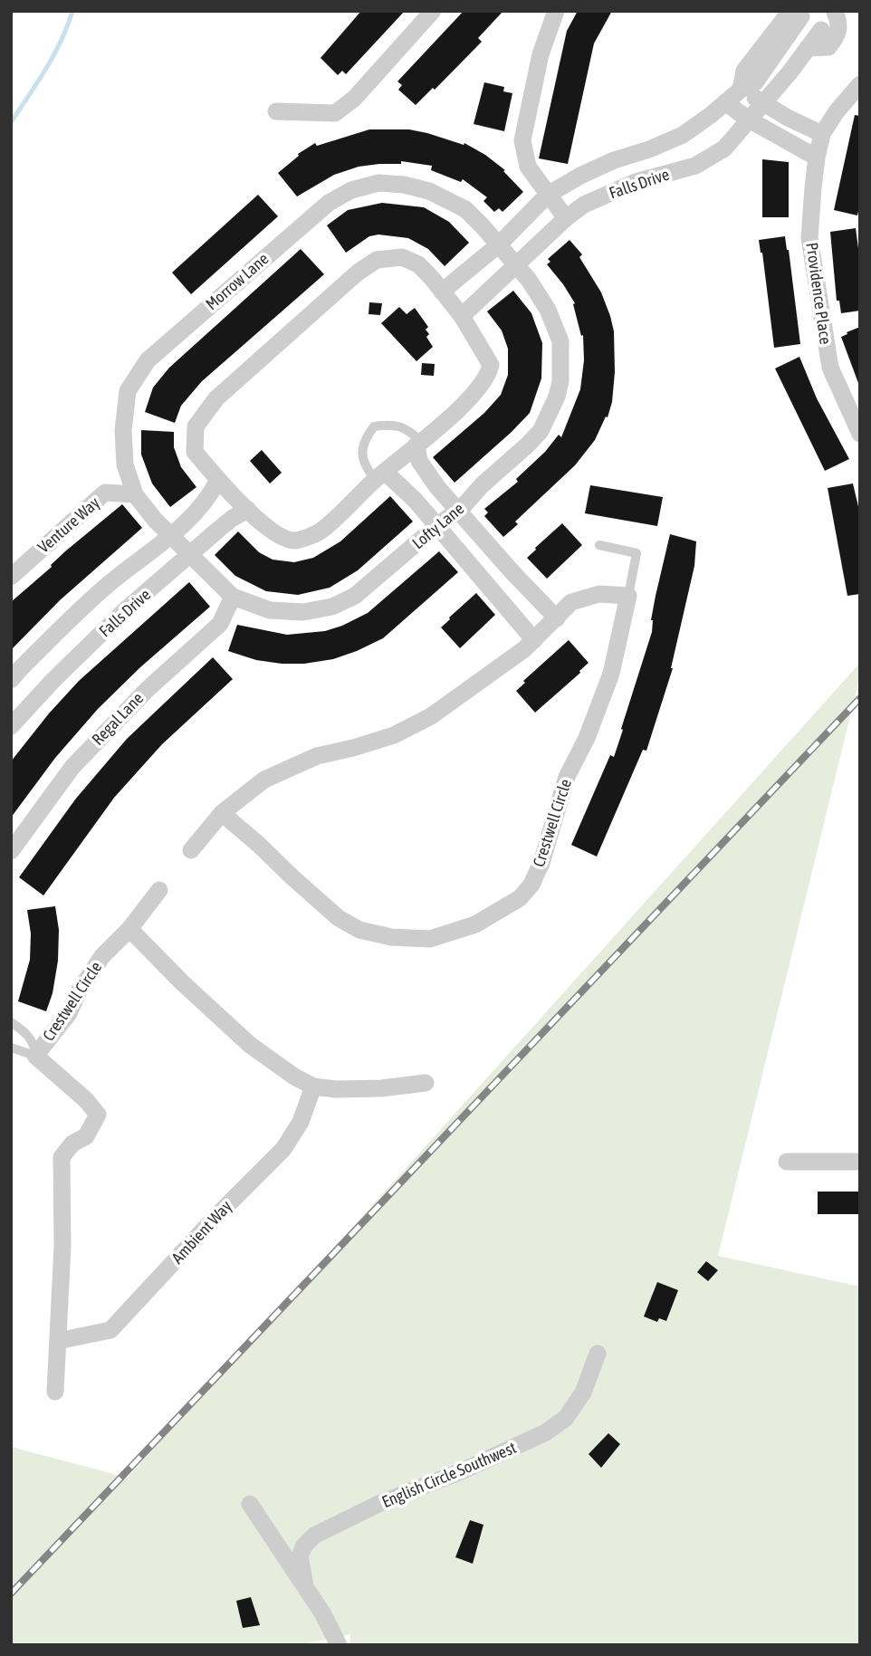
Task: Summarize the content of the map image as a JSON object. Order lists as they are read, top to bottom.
{
  "streets": {
    "street": [
      "Falls Drive",
      "Morrow Lane",
      "Providence Place",
      "Venture Way",
      "Lofty Lane",
      "Regal Lane",
      "Crestwell Circle",
      "Ambient Way",
      "English Circle Southwest"
    ]
  },
  "crossings": [
    ["Falls Drive", "Morrow Lane"],
    ["Falls Drive", "Lofty Lane"],
    ["Morrow Lane", "Venture Way"],
    ["Morrow Lane", "Lofty Lane"],
    ["Lofty Lane", "Regal Lane"]
  ]
}
